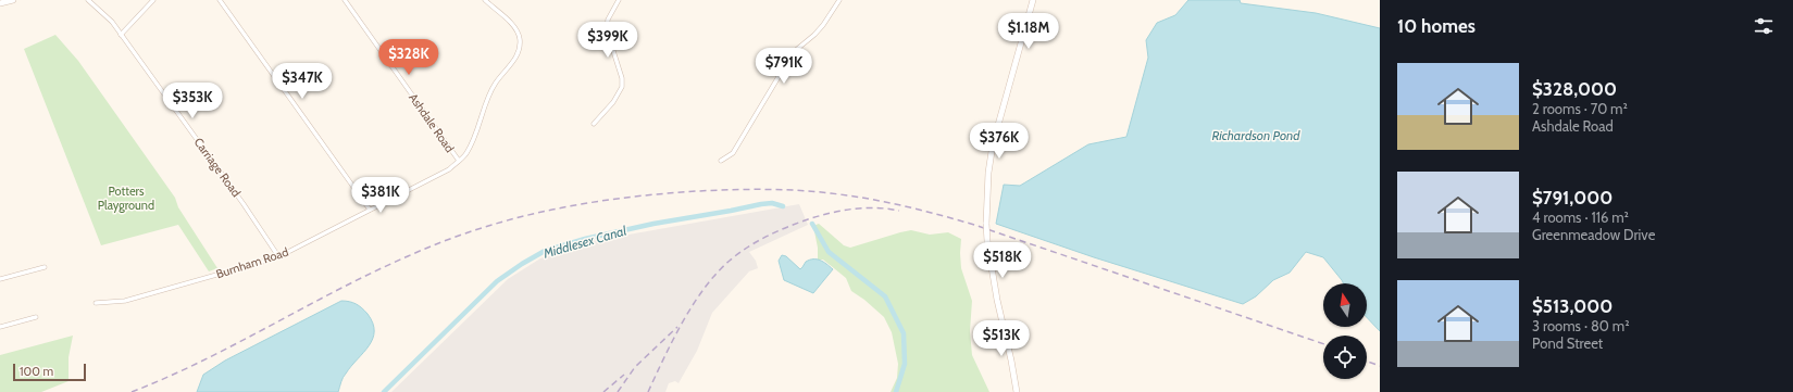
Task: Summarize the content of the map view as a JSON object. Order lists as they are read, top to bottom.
{
  "streets": {
    "street": ["Ashdale Road", "Carriage Road", "Burnham Road"]
  },
  "crossings": [
    ["Ashdale Road", "Burnham Road"],
    ["Carriage Road", "Burnham Road"]
  ],
  "water": ["Richardson Pond", "Middlesex Canal"],
  "parks": ["Potters Playground"],
  "scale_bar": "100 m",
  "north": "top",
  "page": {
    "heading": "10 homes",
    "price": [
      "$1.18M",
      "$399K",
      "$328K",
      "$791K",
      "$347K",
      "$353K",
      "$376K",
      "$381K",
      "$518K",
      "$513K"
    ],
    "list": [
      {
        "name": "$328,000",
        "note": "2 rooms · 70 m² · Ashdale Road"
      },
      {
        "name": "$791,000",
        "note": "4 rooms · 116 m² · Greenmeadow Drive"
      },
      {
        "name": "$513,000",
        "note": "3 rooms · 80 m² · Pond Street"
      }
    ],
    "scale": "100 m"
  }
}
